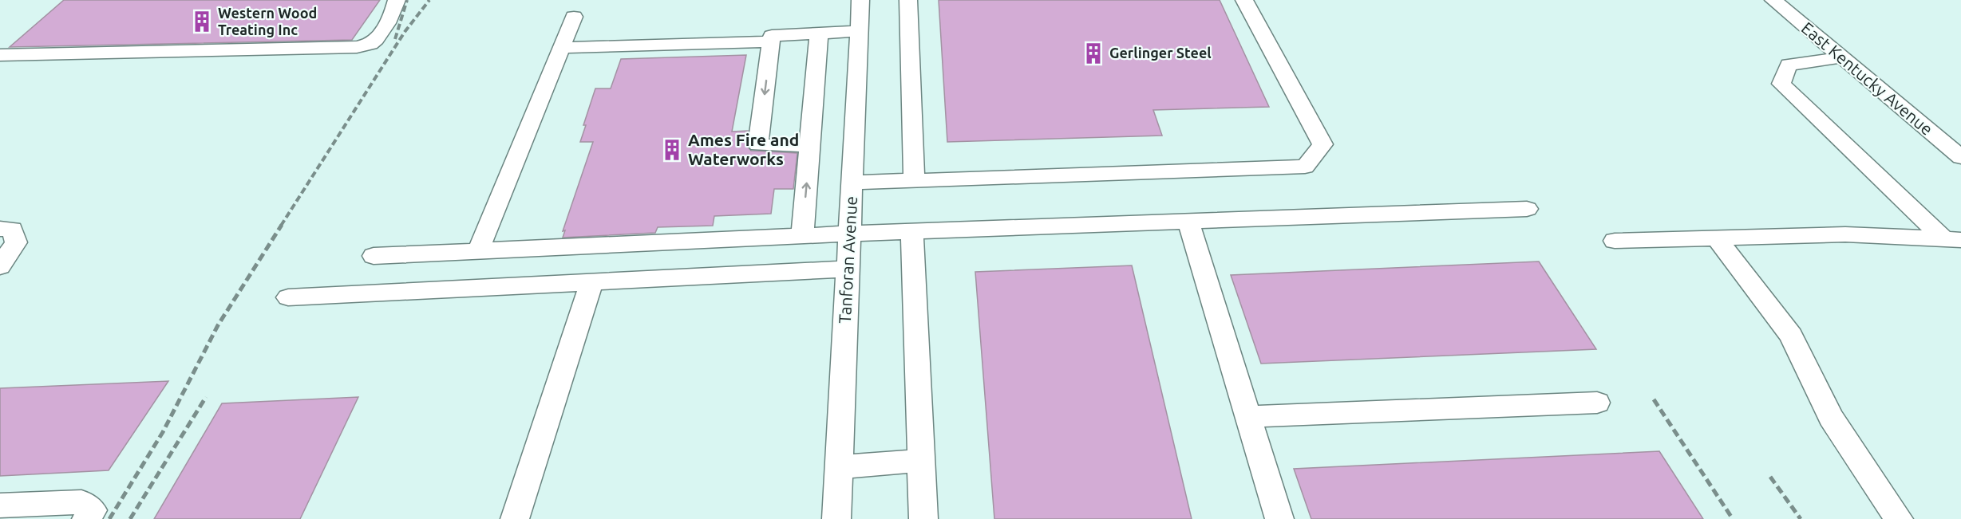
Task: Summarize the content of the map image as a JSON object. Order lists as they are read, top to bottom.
{
  "streets": {
    "street": ["East Kentucky Avenue", "Tanforan Avenue"]
  },
  "places": {
    "building": ["Western Wood Treating Inc", "Gerlinger Steel", "Ames Fire and Waterworks"]
  }
}
